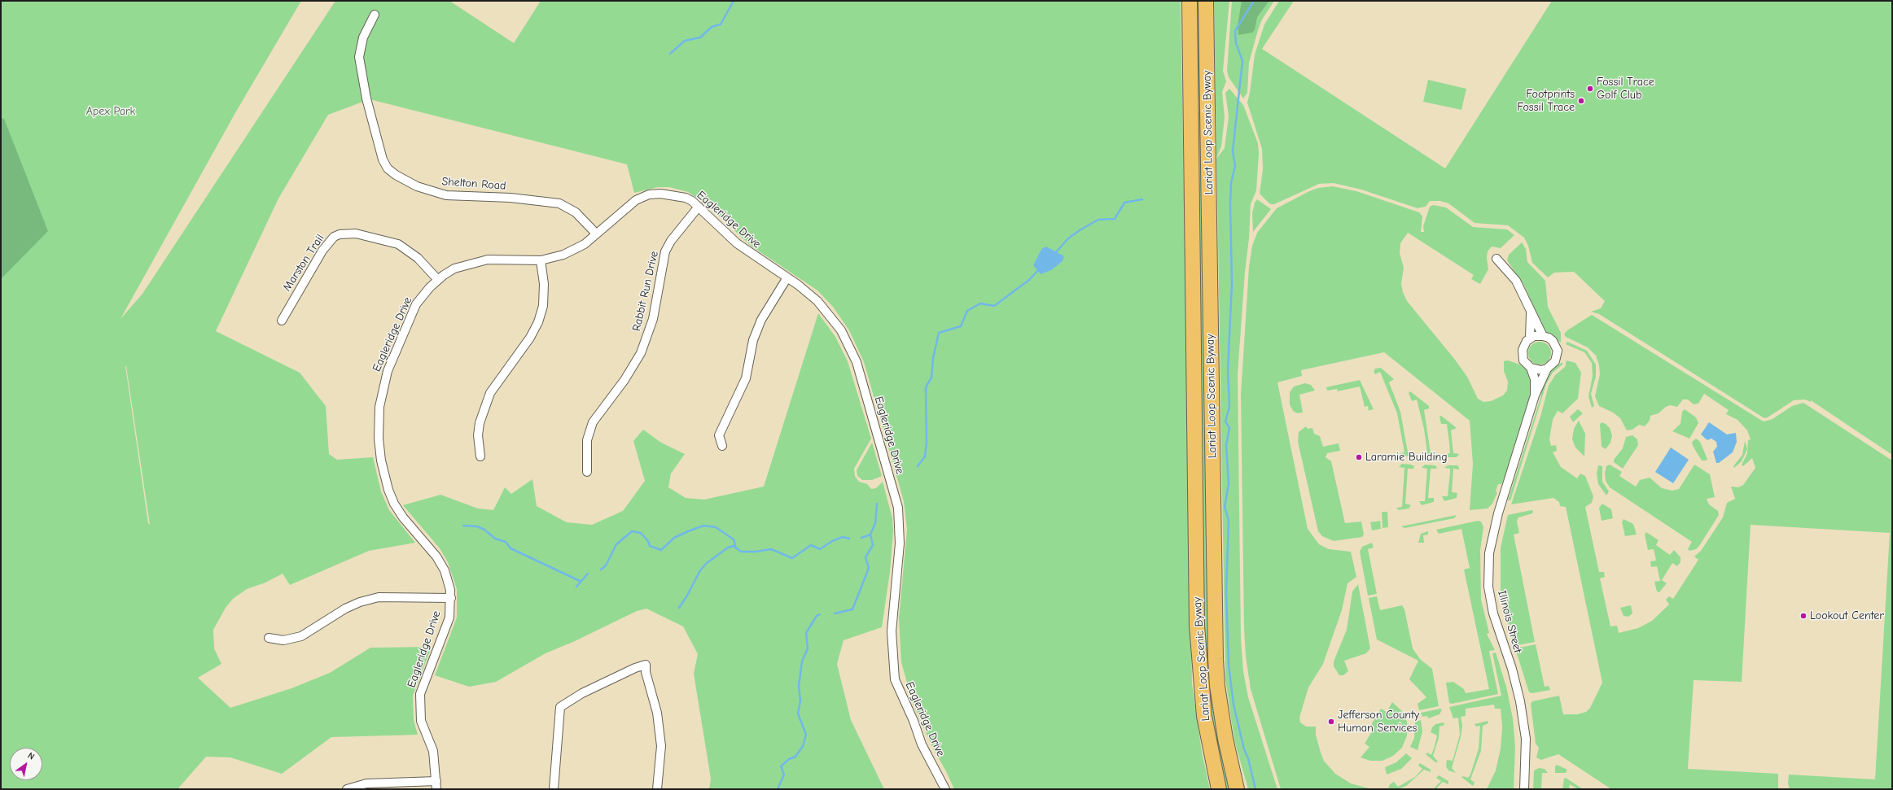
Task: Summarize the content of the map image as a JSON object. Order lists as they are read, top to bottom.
{
  "streets": {
    "highway": ["Lariat Loop Scenic Byway"],
    "street": [
      "Shelton Road",
      "Eagleridge Drive",
      "Marston Trail",
      "Rabbit Run Drive",
      "Illinois Street"
    ]
  },
  "crossings": [
    ["Shelton Road", "Eagleridge Drive"],
    ["Eagleridge Drive", "Marston Trail"],
    ["Eagleridge Drive", "Rabbit Run Drive"]
  ],
  "parks": ["Apex Park"],
  "places": [
    "Fossil Trace Golf Club",
    "Footprints Fossil Trace",
    "Laramie Building",
    "Lookout Center",
    "Jefferson County Human Services"
  ],
  "north": "top right"
}
